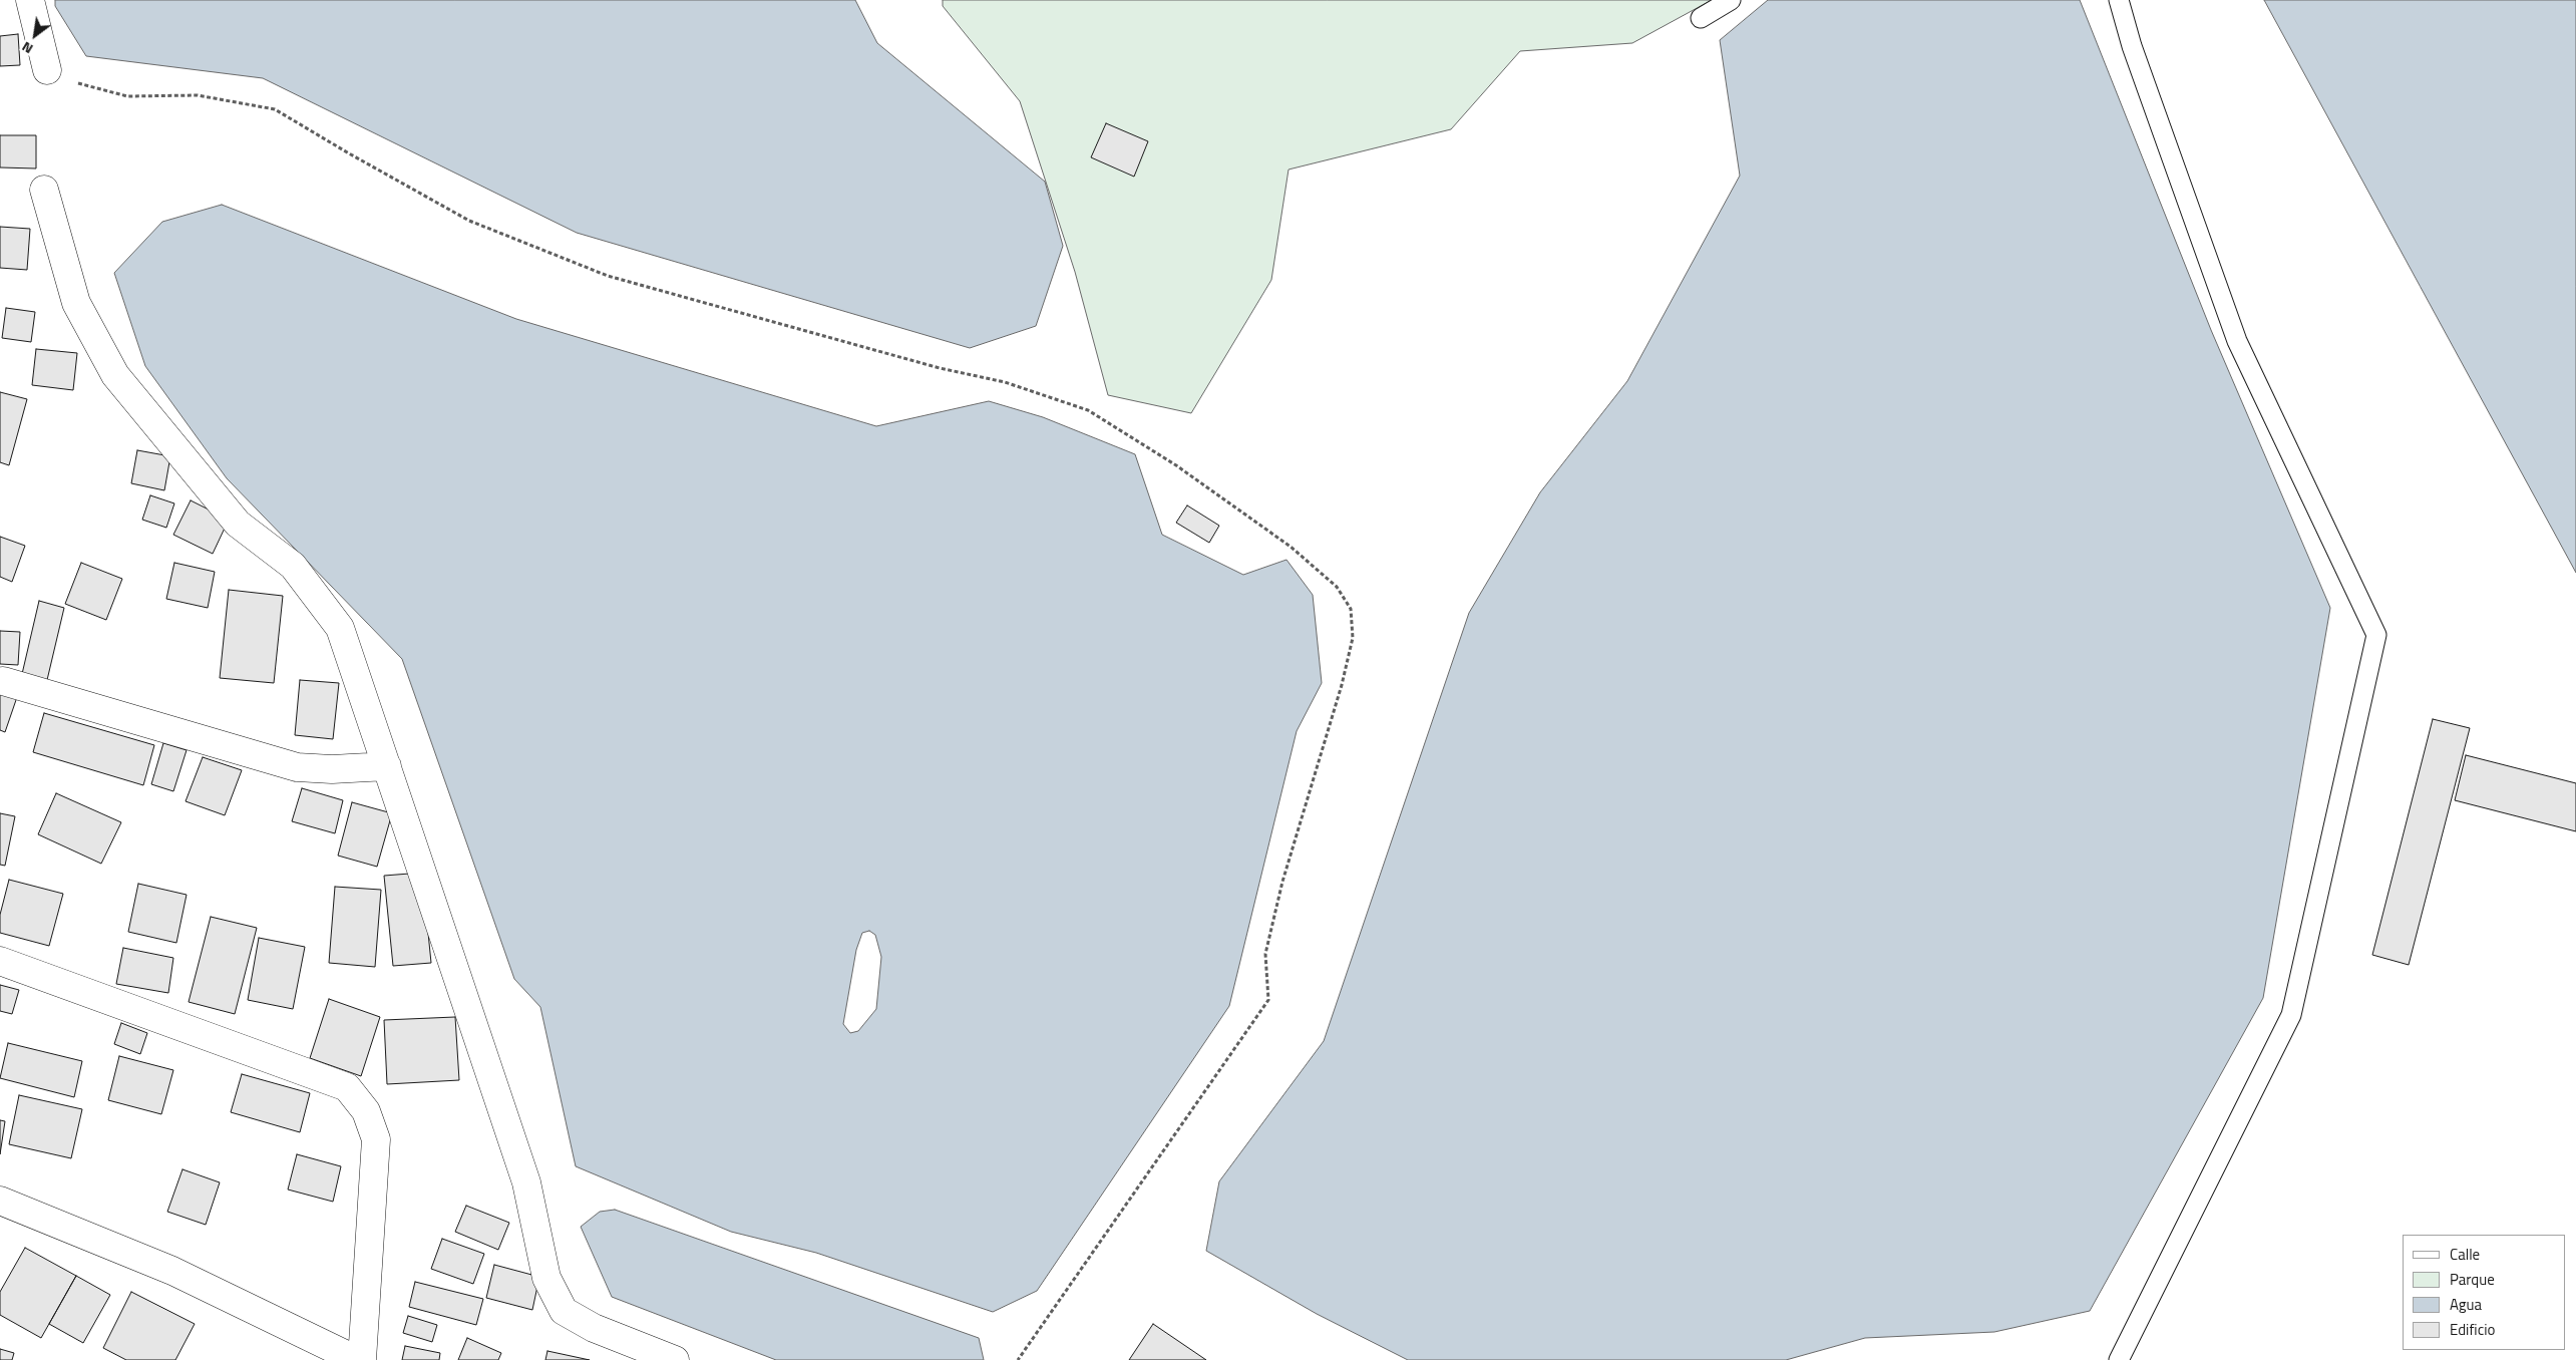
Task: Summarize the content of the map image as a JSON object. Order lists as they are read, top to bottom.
{
  "legend": [
    "Calle",
    "Parque",
    "Agua",
    "Edificio"
  ],
  "north": "bottom left"
}
